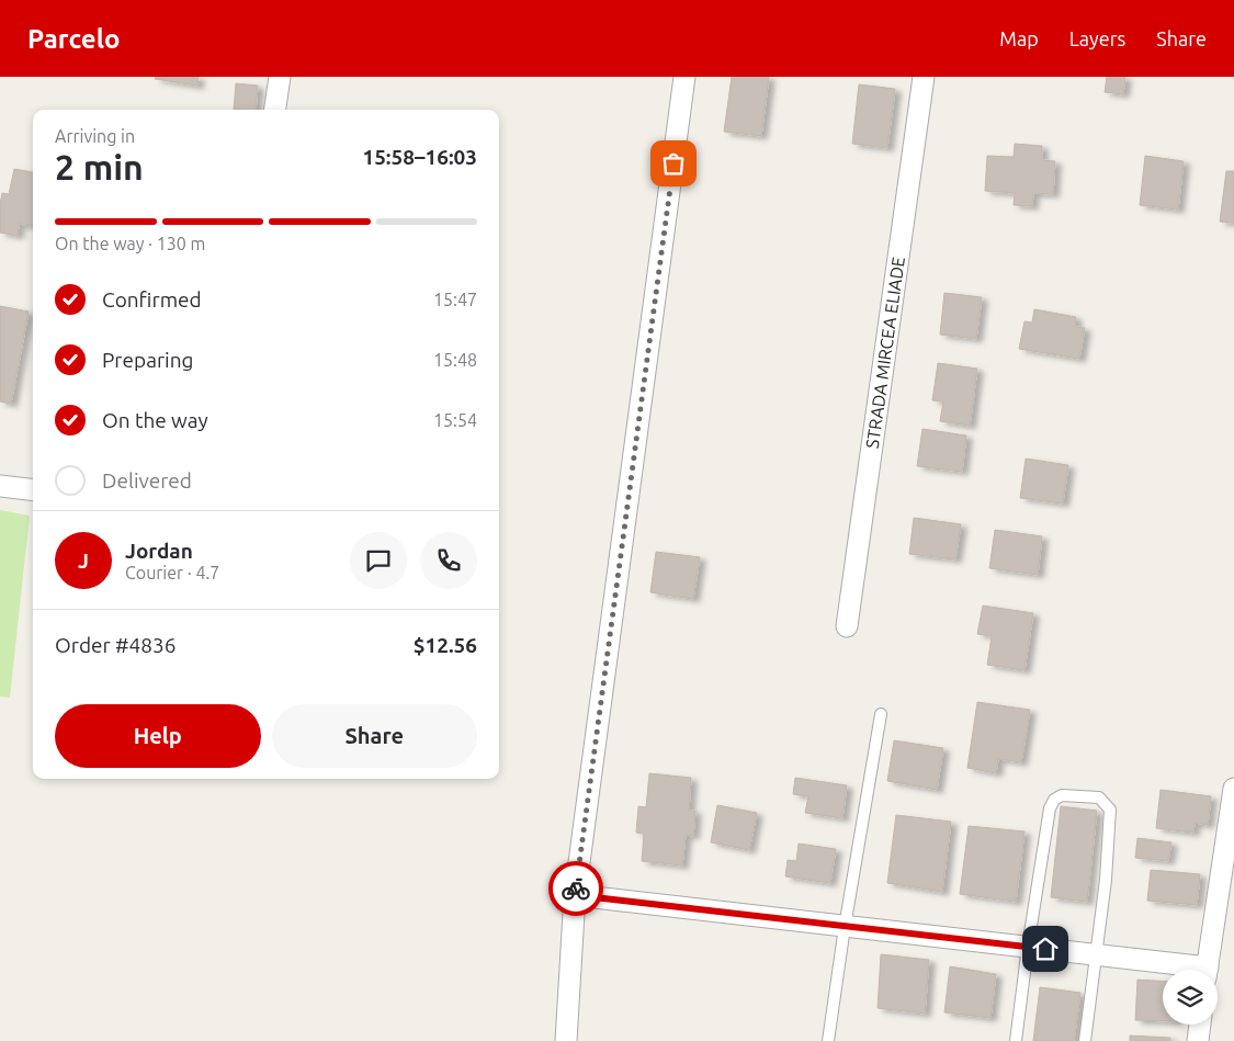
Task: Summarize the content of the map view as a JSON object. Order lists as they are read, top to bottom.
{
  "streets": {
    "street": ["STRADA MIRCEA ELIADE"]
  },
  "page": {
    "header": "Parcelo",
    "nav": ["Map", "Layers", "Share"],
    "heading": ["2 min", "Arriving in", "15:58–16:03"],
    "panel": [
      "Jordan",
      "Courier · 4.7",
      "Order #4836",
      "$12.56"
    ],
    "bar": "On the way · 130 m",
    "list": [
      ["Confirmed", "15:47"],
      ["Preparing", "15:48"],
      ["On the way", "15:54"],
      "Delivered"
    ],
    "round": "J",
    "buttons": ["Help", "Share"]
  }
}
